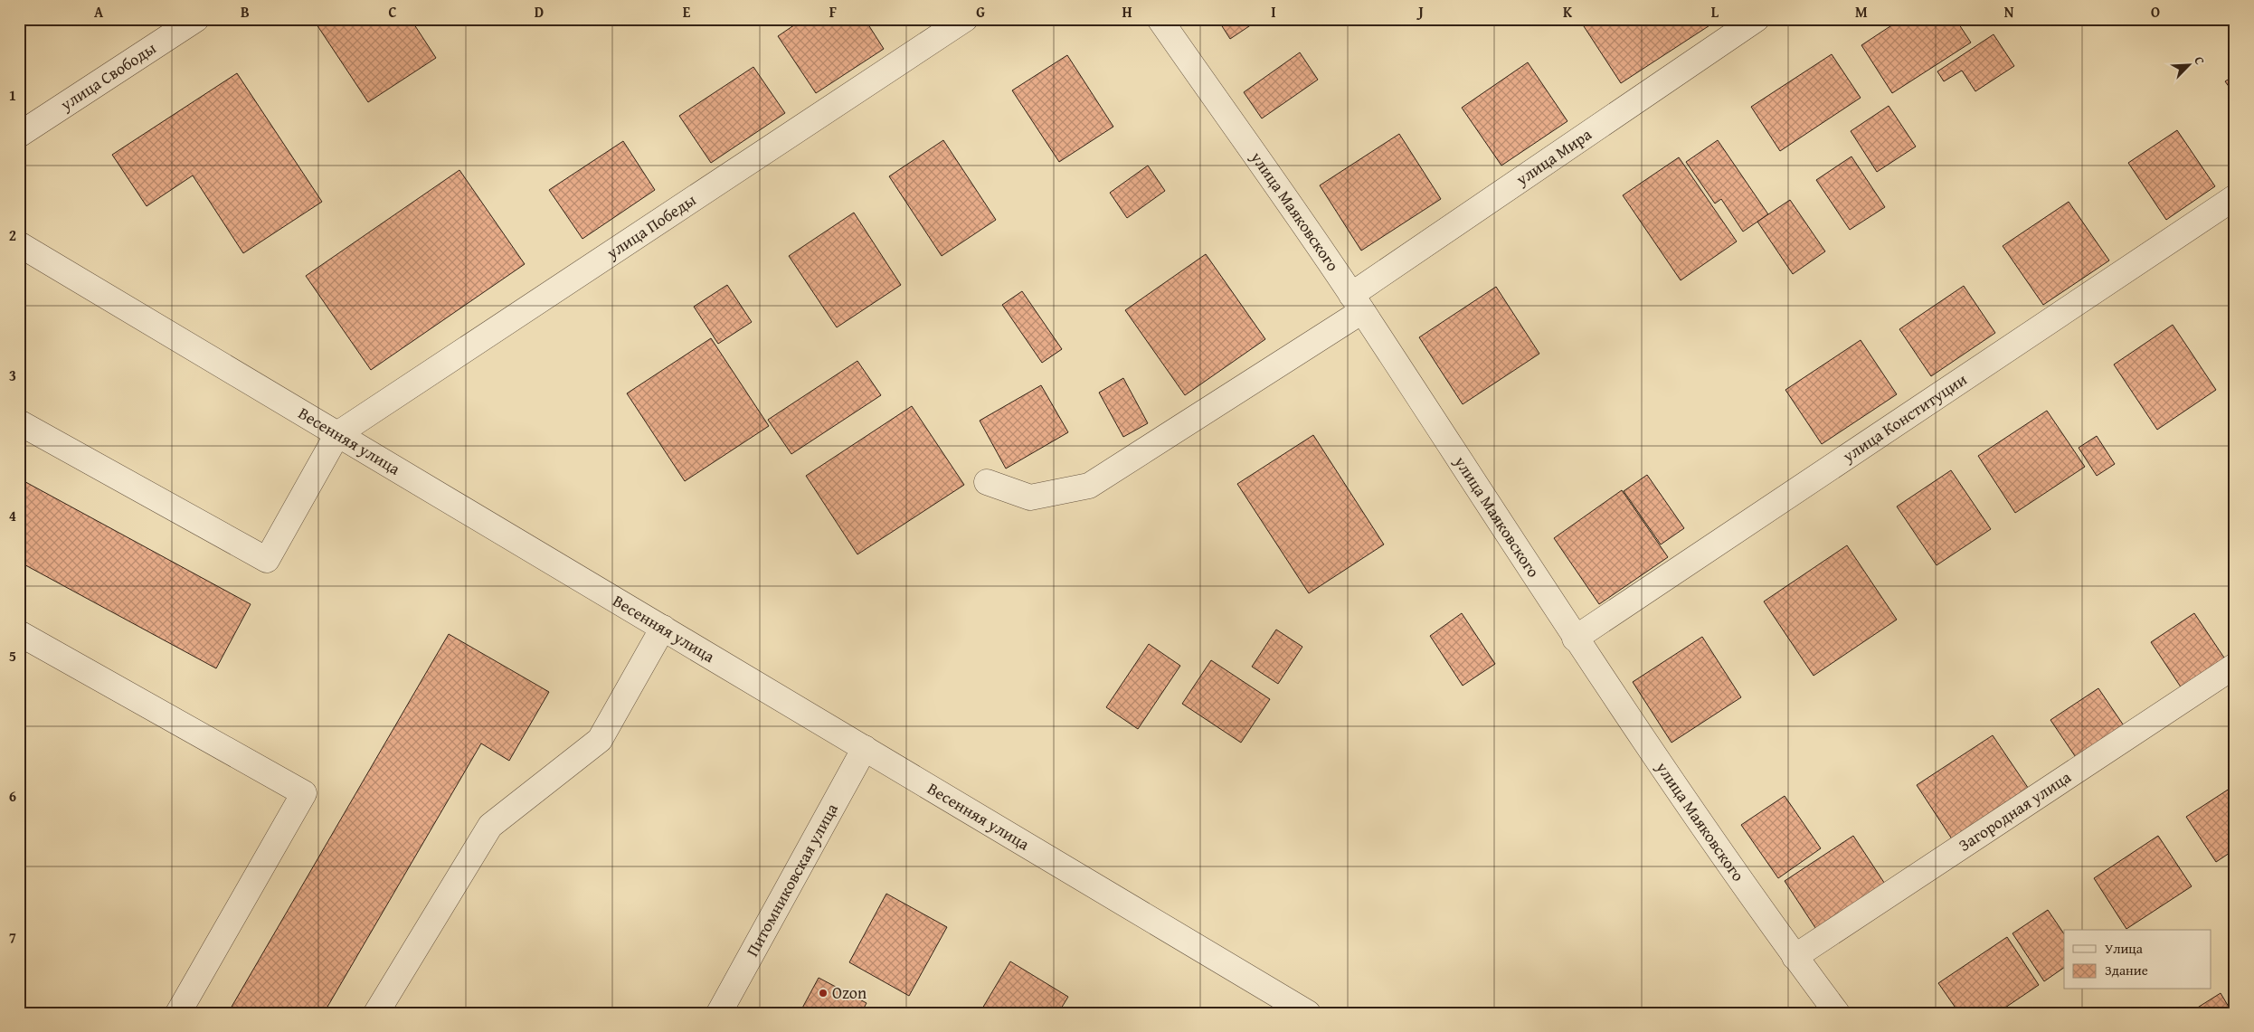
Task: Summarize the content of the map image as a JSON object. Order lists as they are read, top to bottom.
{
  "streets": {
    "street": [
      "улица Свободы",
      "улица Мира",
      "улица Маяковского",
      "улица Победы",
      "улица Конституции",
      "Весенняя улица",
      "Загородная улица",
      "Питомниковская улица"
    ]
  },
  "crossings": [
    ["улица Мира", "улица Маяковского"],
    ["улица Маяковского", "улица Конституции"],
    ["улица Маяковского", "Загородная улица"],
    ["улица Победы", "Весенняя улица"],
    ["Весенняя улица", "Питомниковская улица"]
  ],
  "places": ["Ozon"],
  "legend": ["Улица", "Здание"],
  "north": "top right",
  "grid": {
    "columns": [
      "A",
      "B",
      "C",
      "D",
      "E",
      "F",
      "G",
      "H",
      "I",
      "J",
      "K",
      "L",
      "M",
      "N",
      "O"
    ],
    "rows": [
      "1",
      "2",
      "3",
      "4",
      "5",
      "6",
      "7"
    ]
  }
}
